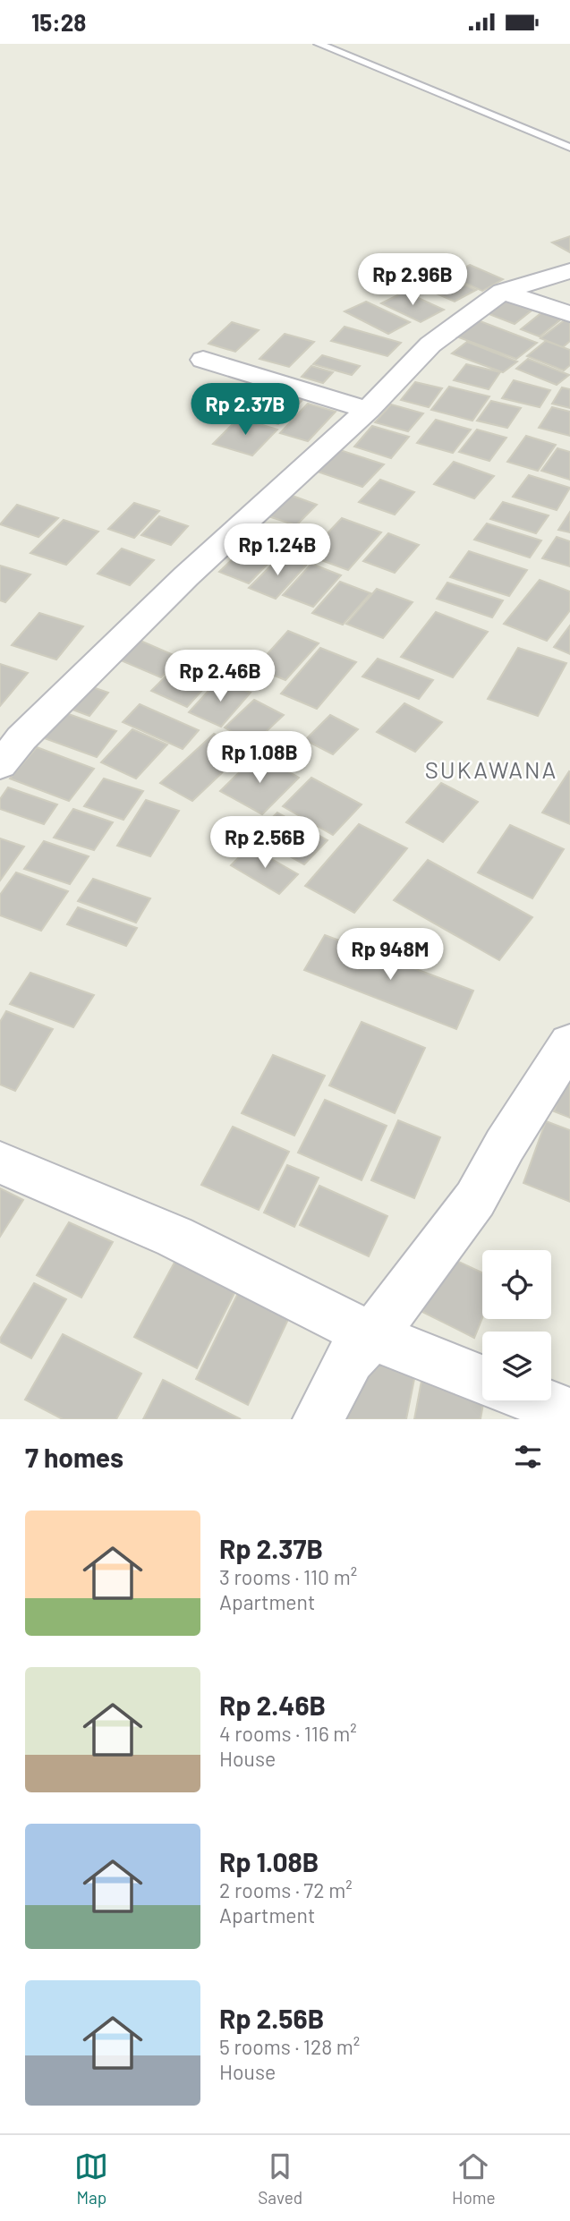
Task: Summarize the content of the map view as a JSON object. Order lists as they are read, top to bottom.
{
  "districts": ["SUKAWANA"],
  "page": {
    "status": "15:28",
    "price": [
      "Rp 2.96B",
      "Rp 2.37B",
      "Rp 1.24B",
      "Rp 2.46B",
      "Rp 1.08B",
      "Rp 2.56B",
      "Rp 948M"
    ],
    "heading": "7 homes",
    "list": [
      {
        "name": "Rp 2.37B",
        "note": "3 rooms · 110 m² · Apartment"
      },
      {
        "name": "Rp 2.46B",
        "note": "4 rooms · 116 m² · House"
      },
      {
        "name": "Rp 1.08B",
        "note": "2 rooms · 72 m² · Apartment"
      },
      {
        "name": "Rp 2.56B",
        "note": "5 rooms · 128 m² · House"
      }
    ],
    "tabs": ["Map", "Saved", "Home"]
  }
}
